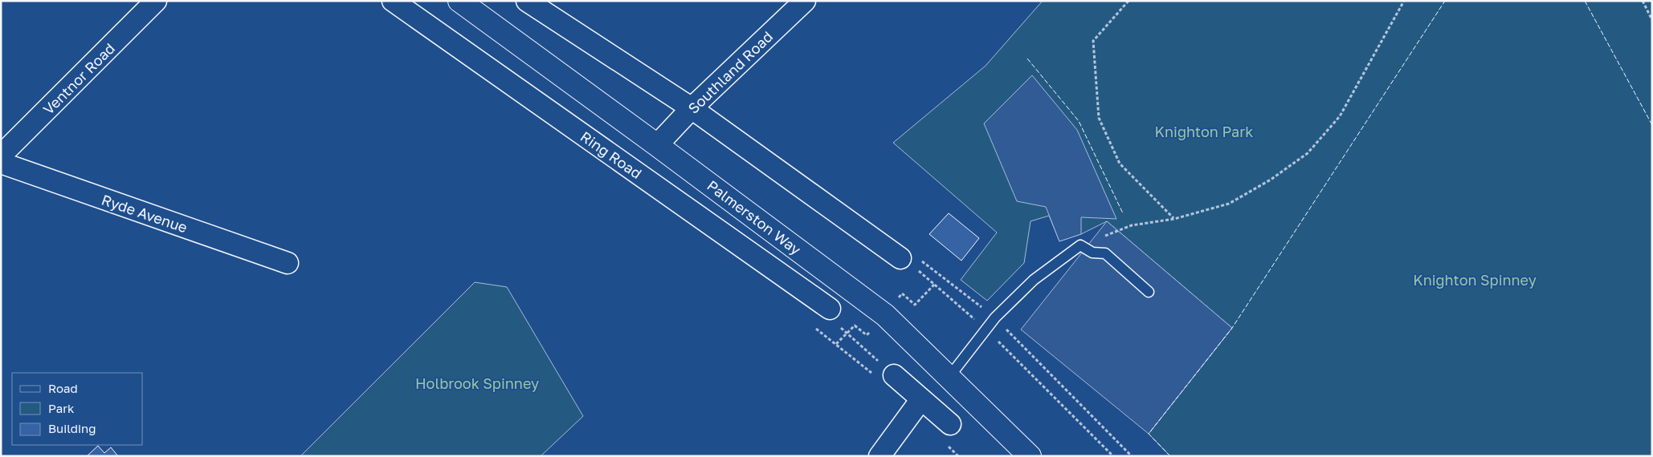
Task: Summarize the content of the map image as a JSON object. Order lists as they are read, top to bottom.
{
  "streets": {
    "highway": ["Palmerston Way"],
    "street": [
      "Southland Road",
      "Ventnor Road",
      "Ring Road",
      "Ryde Avenue"
    ]
  },
  "crossings": [
    ["Southland Road", "Palmerston Way"]
  ],
  "parks": ["Knighton Park", "Knighton Spinney", "Holbrook Spinney"],
  "legend": ["Road", "Park", "Building"]
}
